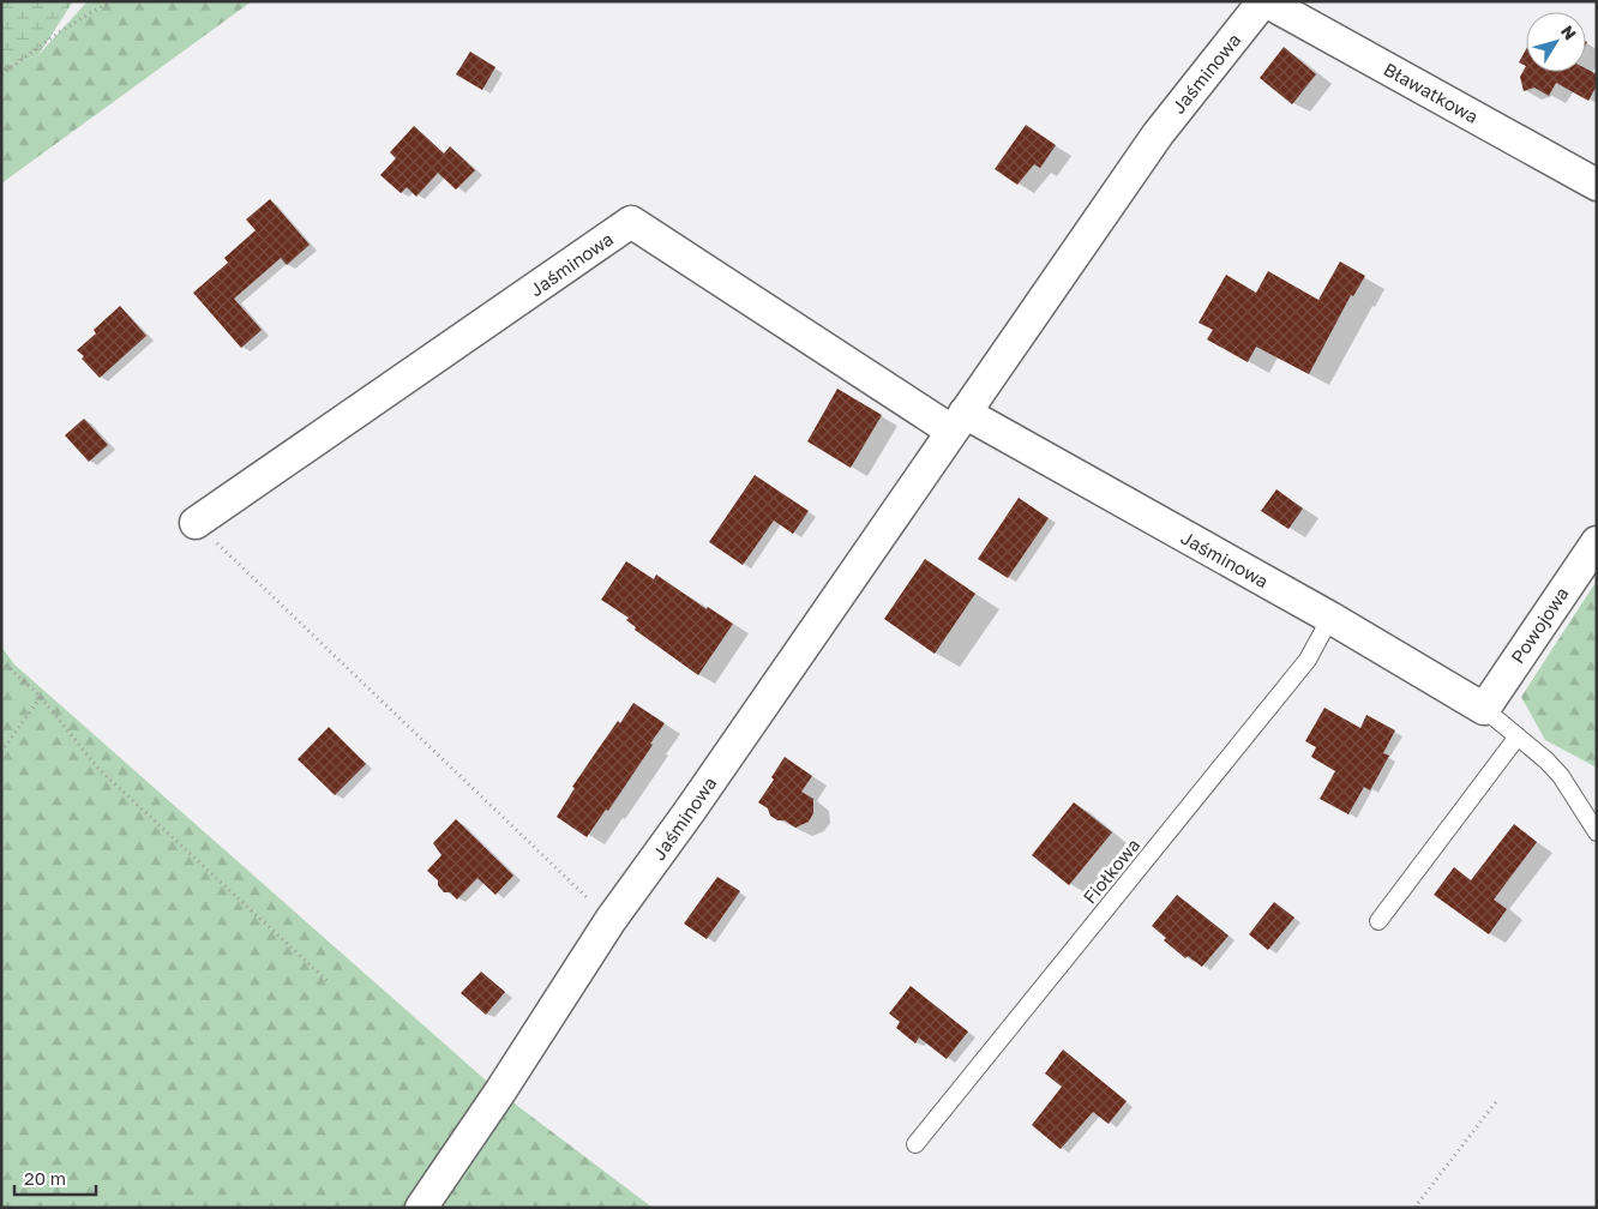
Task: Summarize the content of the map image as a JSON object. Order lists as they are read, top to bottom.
{
  "streets": {
    "street": ["Jaśminowa", "Bławatkowa", "Powojowa"],
    "lane": ["Fiołkowa"]
  },
  "crossings": [
    ["Jaśminowa", "Bławatkowa"],
    ["Jaśminowa", "Powojowa"],
    ["Jaśminowa", "Fiołkowa"]
  ],
  "scale_bar": "20 m",
  "north": "top right"
}
